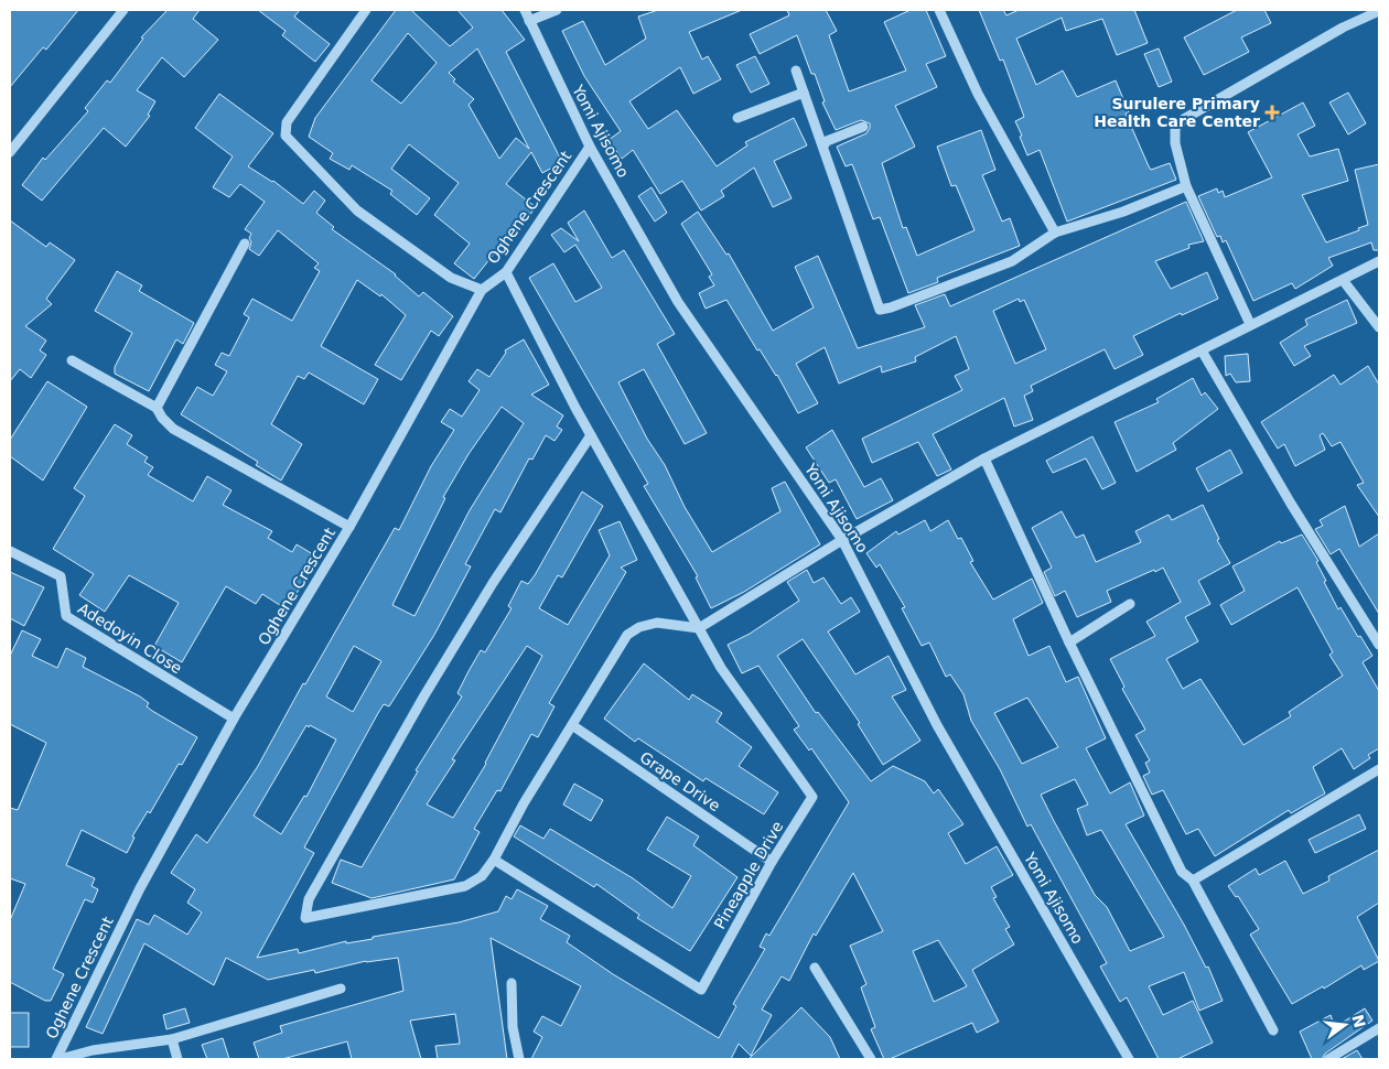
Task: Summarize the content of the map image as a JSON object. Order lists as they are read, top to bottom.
{
  "streets": {
    "street": [
      "Yomi Ajisomo",
      "Oghene Crescent",
      "Adedoyin Close",
      "Grape Drive",
      "Pineapple Drive"
    ]
  },
  "crossings": [
    ["Yomi Ajisomo", "Oghene Crescent"],
    ["Oghene Crescent", "Adedoyin Close"],
    ["Grape Drive", "Pineapple Drive"]
  ],
  "places": {
    "health": ["Surulere Primary Health Care Center"]
  },
  "north": "right"
}
